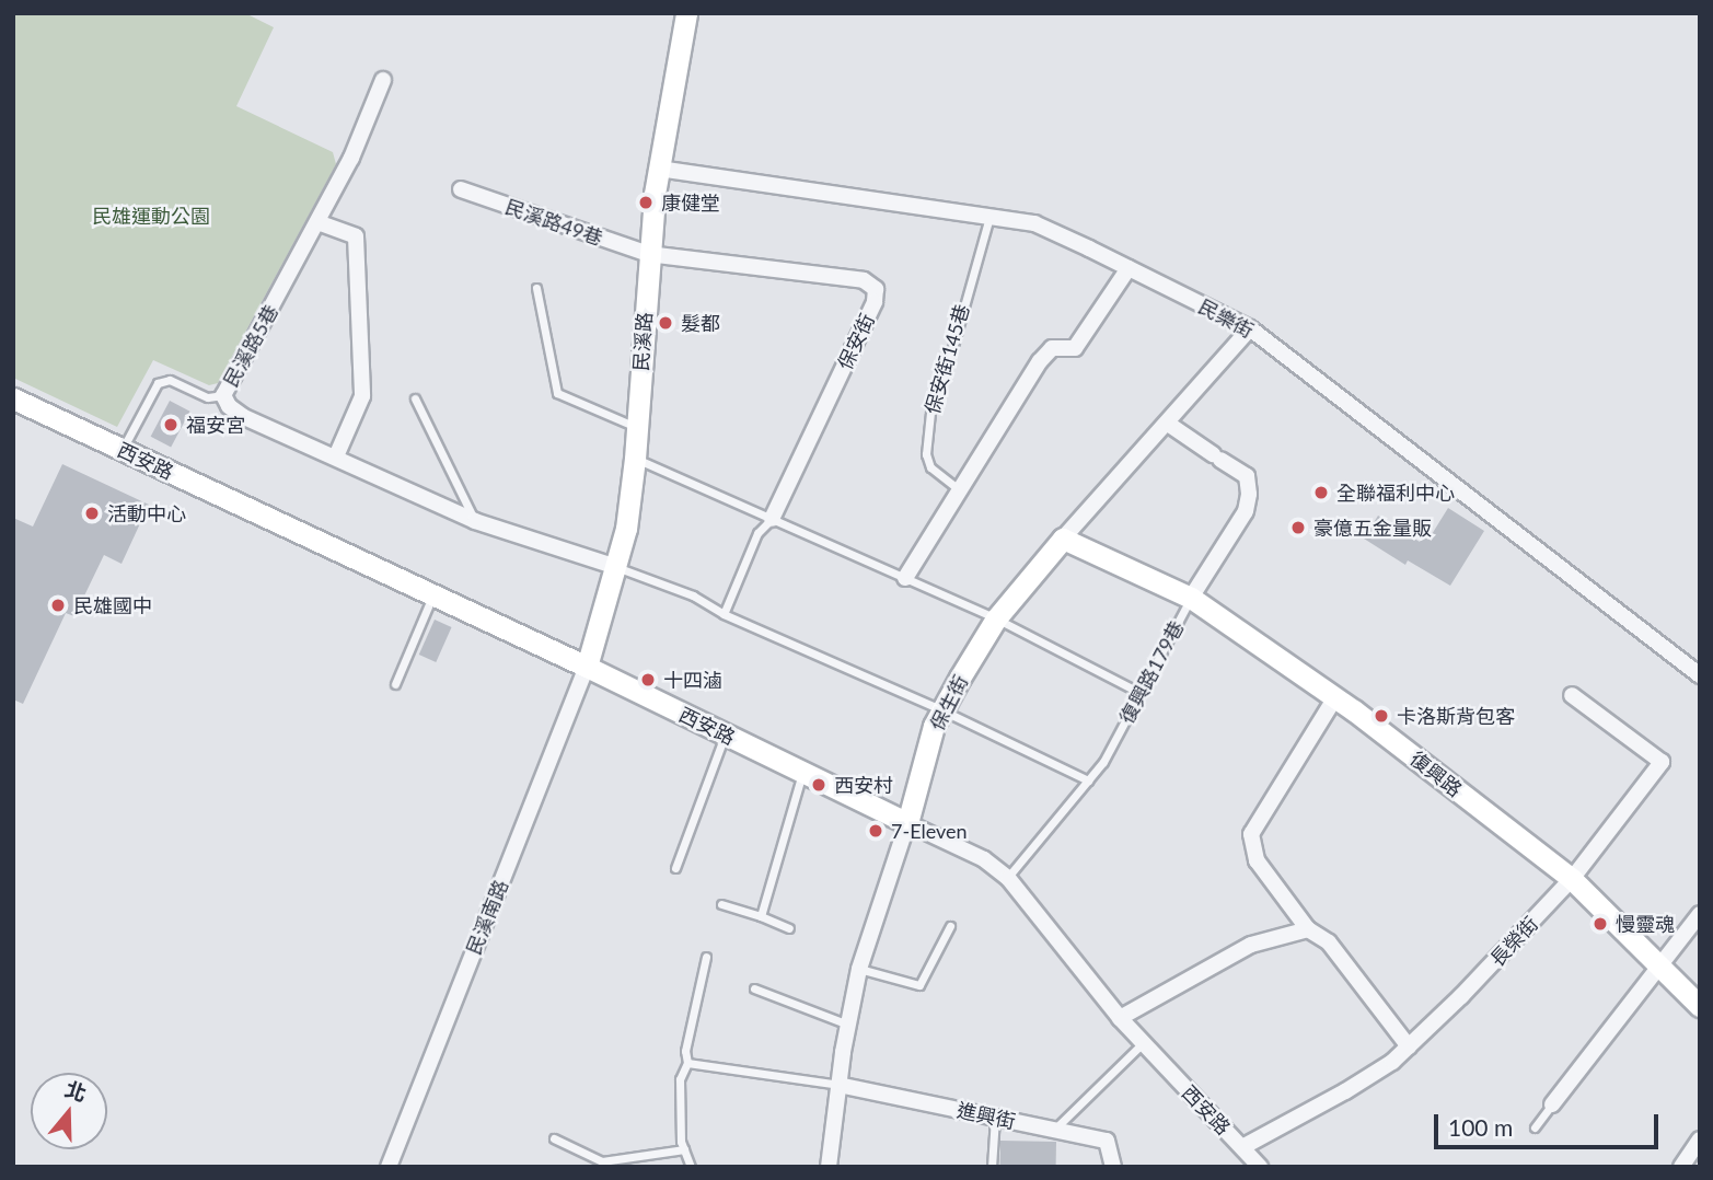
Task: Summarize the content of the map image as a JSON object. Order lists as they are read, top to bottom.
{
  "streets": {
    "street": [
      "民溪路49巷",
      "民樂街",
      "民溪路",
      "保安街",
      "民溪路5巷",
      "西安路",
      "復興路179巷",
      "保生街",
      "復興路",
      "民溪南路",
      "長榮街",
      "進興街"
    ],
    "lane": ["保安街145巷"]
  },
  "crossings": [
    ["民溪路49巷", "民溪路"],
    ["民溪路49巷", "保安街"],
    ["民樂街", "民溪路"],
    ["民樂街", "保安街145巷"],
    ["民樂街", "保生街"],
    ["民溪路", "保安街"],
    ["民溪路", "民溪路5巷"],
    ["民溪路", "西安路"],
    ["民溪路", "民溪南路"],
    ["西安路", "復興路179巷"],
    ["西安路", "保生街"],
    ["西安路", "民溪南路"],
    ["西安路", "長榮街"],
    ["復興路179巷", "保生街"],
    ["復興路179巷", "復興路"],
    ["保生街", "復興路"],
    ["保生街", "進興街"],
    ["復興路", "長榮街"]
  ],
  "parks": ["民雄運動公園"],
  "places": [
    "康健堂",
    "髮都",
    "福安宮",
    "全聯福利中心",
    "活動中心",
    "豪億五金量販",
    "民雄國中",
    "十四滷",
    "卡洛斯背包客",
    "西安村",
    "7-Eleven",
    "慢靈魂"
  ],
  "scale_bar": "100 m",
  "north": "top"
}
